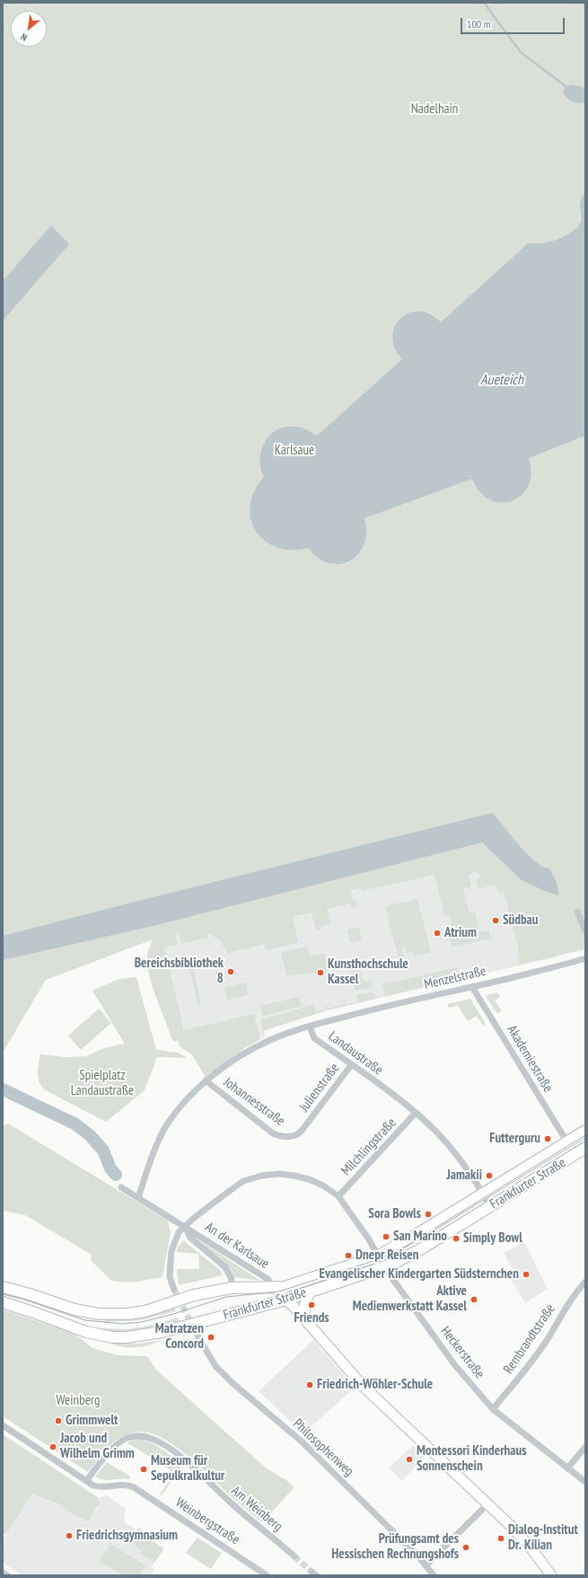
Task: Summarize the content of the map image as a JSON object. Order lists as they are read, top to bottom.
{
  "streets": {
    "main road": ["Frankfurter Straße"],
    "street": [
      "Menzelstraße",
      "Landaustraße",
      "Akademiestraße",
      "Julienstraße",
      "Johannesstraße",
      "Milchlingstraße",
      "An der Karlsaue",
      "Rembrandtstraße",
      "Heckerstraße",
      "Philosophenweg",
      "Am Weinberg",
      "Weinbergstraße"
    ]
  },
  "crossings": [
    ["Menzelstraße", "Landaustraße"],
    ["Menzelstraße", "Akademiestraße"],
    ["Landaustraße", "Julienstraße"],
    ["Landaustraße", "Milchlingstraße"],
    ["Landaustraße", "Frankfurter Straße"],
    ["Akademiestraße", "Frankfurter Straße"],
    ["Julienstraße", "Johannesstraße"],
    ["Milchlingstraße", "Heckerstraße"],
    ["Frankfurter Straße", "An der Karlsaue"],
    ["Frankfurter Straße", "Heckerstraße"],
    ["An der Karlsaue", "Heckerstraße"],
    ["Rembrandtstraße", "Heckerstraße"],
    ["Am Weinberg", "Weinbergstraße"]
  ],
  "water": ["Aueteich"],
  "parks": [
    "Nadelhain",
    "Karlsaue",
    "Spielplatz Landaustraße",
    "Weinberg"
  ],
  "places": [
    "Südbau",
    "Atrium",
    "Bereichsbibliothek 8",
    "Kunsthochschule Kassel",
    "Futterguru",
    "Jamakii",
    "Sora Bowls",
    "San Marino",
    "Simply Bowl",
    "Dnepr Reisen",
    "Evangelischer Kindergarten Südsternchen",
    "Aktive Medienwerkstatt Kassel",
    "Friends",
    "Matratzen Concord",
    "Friedrich-Wöhler-Schule",
    "Grimmwelt",
    "Jacob und Wilhelm Grimm",
    "Montessori Kinderhaus Sonnenschein",
    "Museum für Sepulkralkultur",
    "Friedrichsgymnasium",
    "Dialog-Institut Dr. Kilian",
    "Prüfungsamt des Hessischen Rechnungshofs"
  ],
  "scale_bar": "100 m",
  "north": "bottom left"
}
